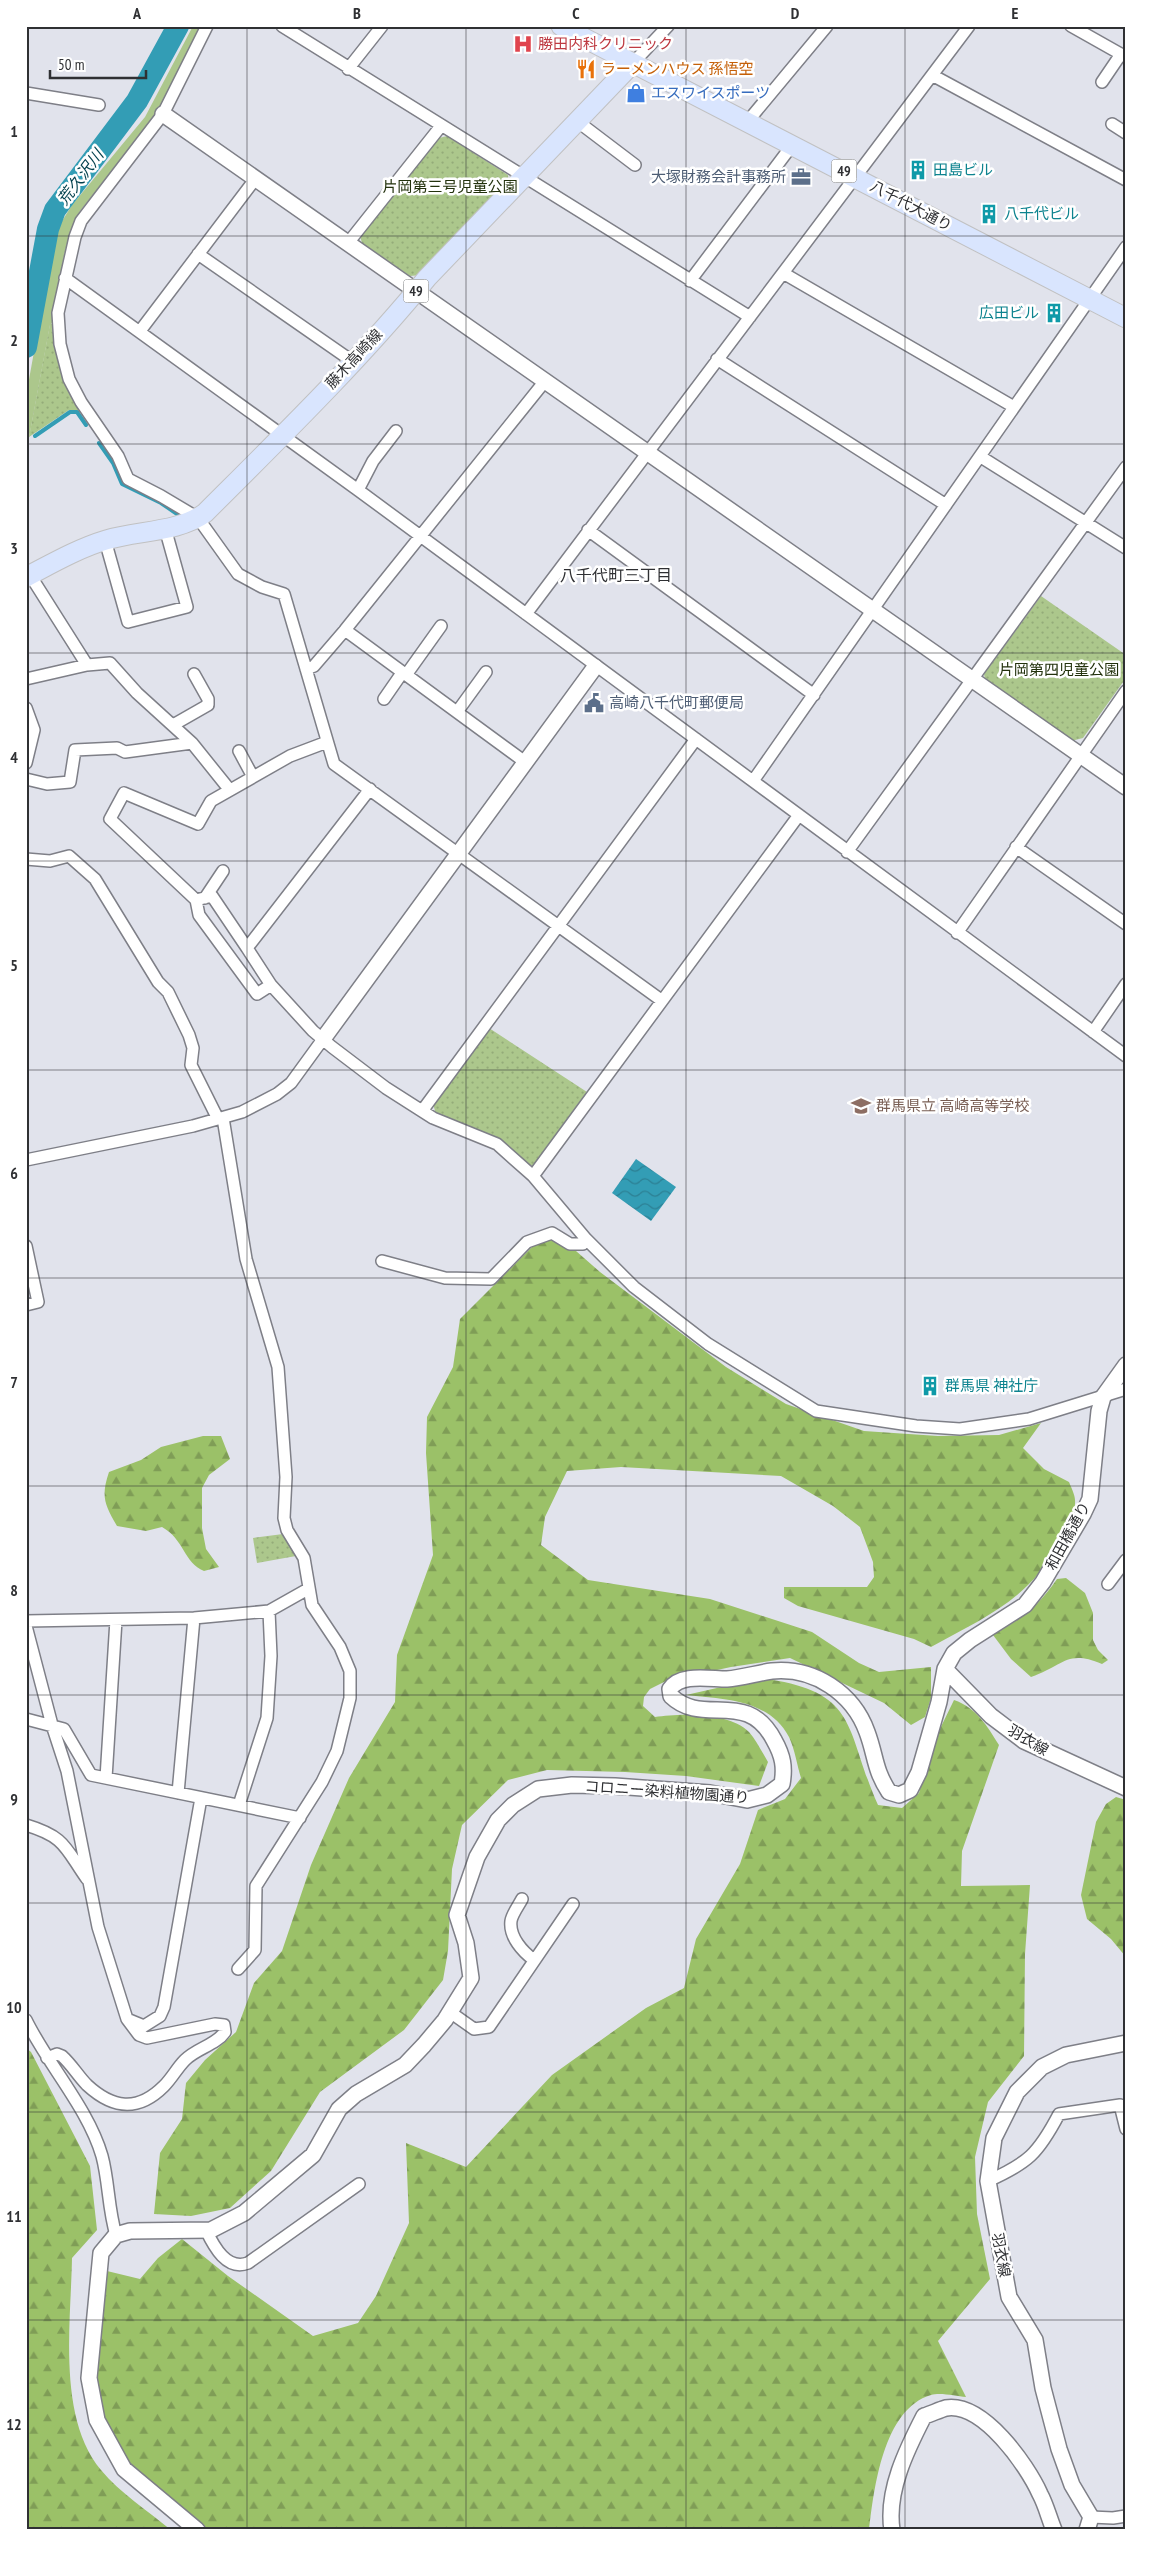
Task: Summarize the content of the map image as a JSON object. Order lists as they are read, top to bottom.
{
  "streets": {
    "main road": ["49", "八千代大通り", "藤木高崎線"],
    "street": ["和田橋通り", "羽衣線", "コロニー染料植物園通り"]
  },
  "crossings": [
    ["八千代大通り", "藤木高崎線"],
    ["和田橋通り", "羽衣線"],
    ["和田橋通り", "コロニー染料植物園通り"],
    ["羽衣線", "コロニー染料植物園通り"]
  ],
  "districts": ["八千代町三丁目"],
  "water": ["荒久沢川"],
  "parks": ["片岡第三号児童公園", "片岡第四児童公園"],
  "places": {
    "hospital": ["勝田内科クリニック"],
    "restaurant": ["ラーメンハウス 孫悟空"],
    "shop": ["エスワイスポーツ"],
    "building": [
      "田島ビル",
      "八千代ビル",
      "広田ビル",
      "群馬県 神社庁"
    ],
    "office": ["大塚財務会計事務所"],
    "public building": ["高崎八千代町郵便局"],
    "school or university": ["群馬県立 高崎高等学校"]
  },
  "scale_bar": "50 m",
  "grid": {
    "columns": [
      "A",
      "B",
      "C",
      "D",
      "E"
    ],
    "rows": [
      "1",
      "2",
      "3",
      "4",
      "5",
      "6",
      "7",
      "8",
      "9",
      "10",
      "11",
      "12"
    ]
  }
}
